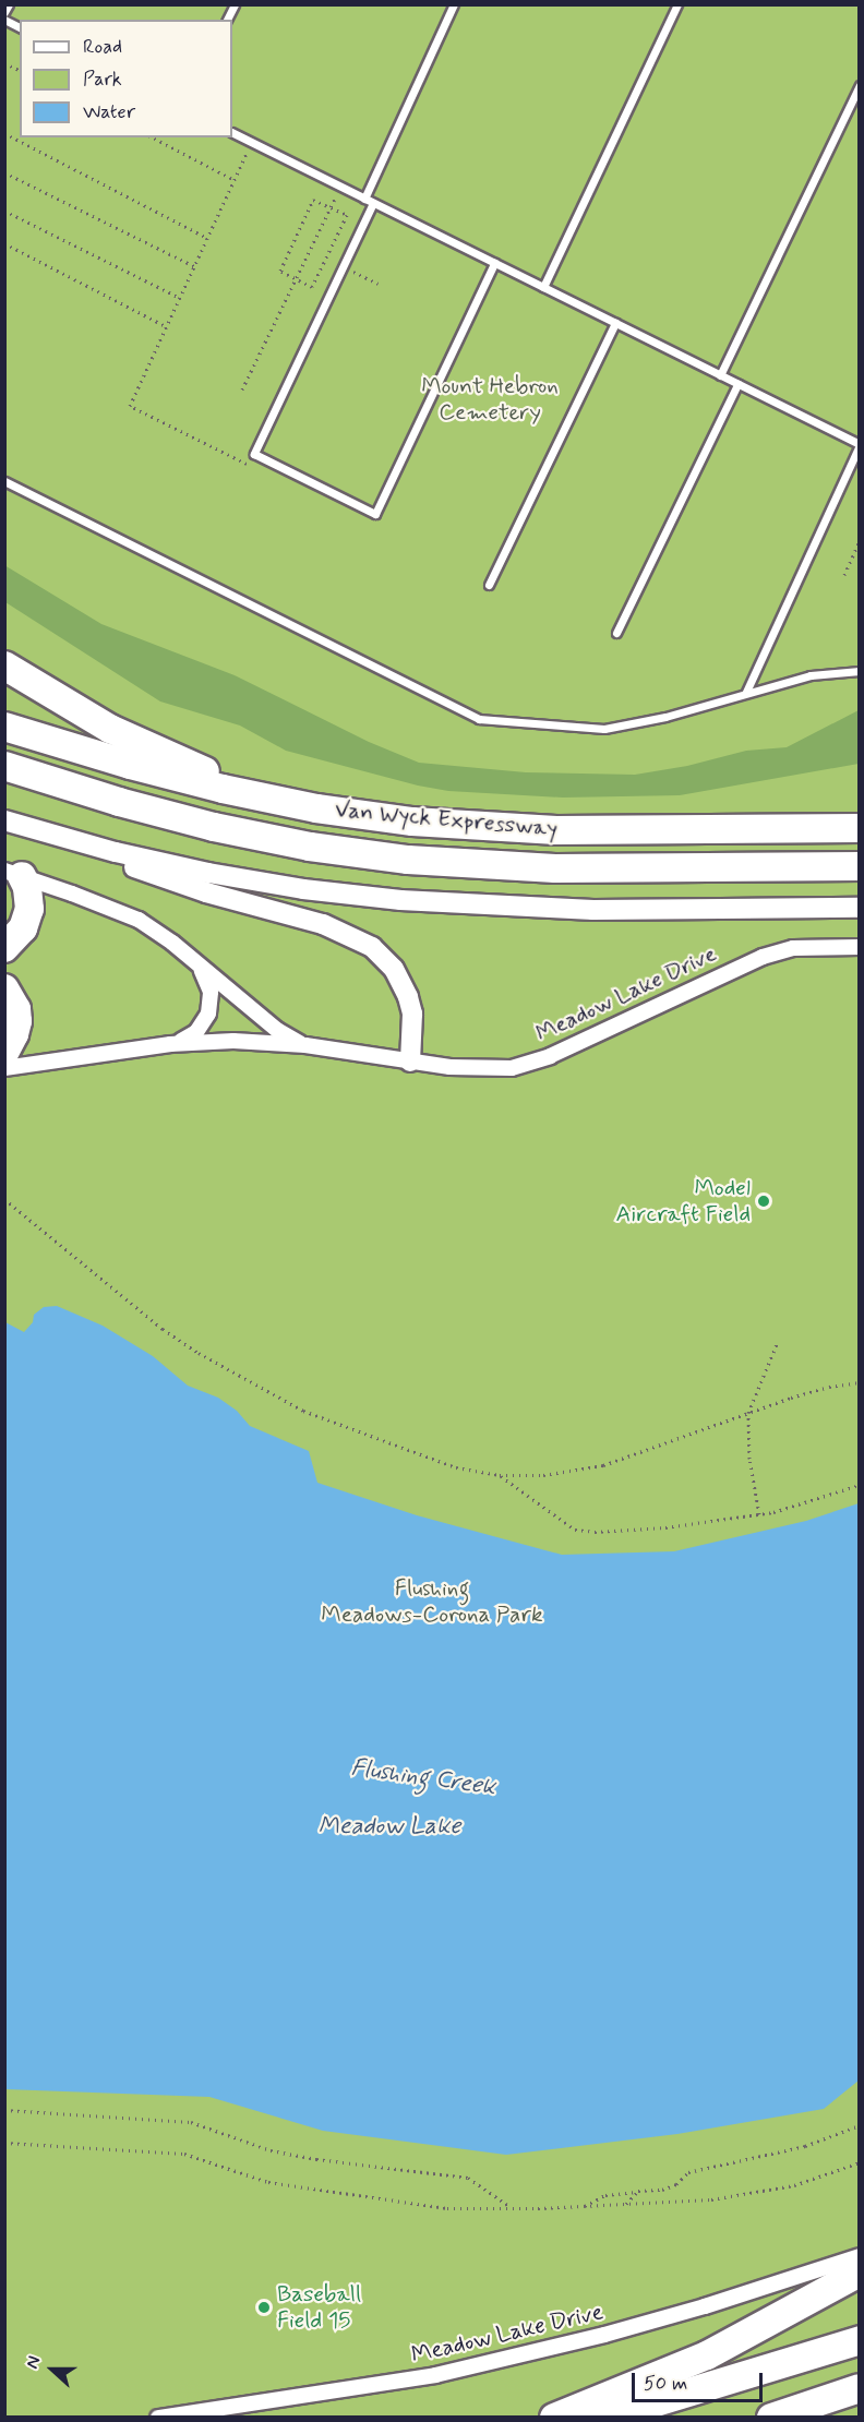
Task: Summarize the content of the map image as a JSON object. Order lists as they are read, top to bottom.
{
  "streets": {
    "highway": ["Van Wyck Expressway"],
    "street": ["Meadow Lake Drive"]
  },
  "water": ["Flushing Creek", "Meadow Lake"],
  "parks": ["Mount Hebron Cemetery", "Flushing Meadows-Corona Park"],
  "places": ["Model Aircraft Field", "Baseball Field 15"],
  "legend": ["Road", "Park", "Water"],
  "scale_bar": "50 m",
  "north": "left"
}
